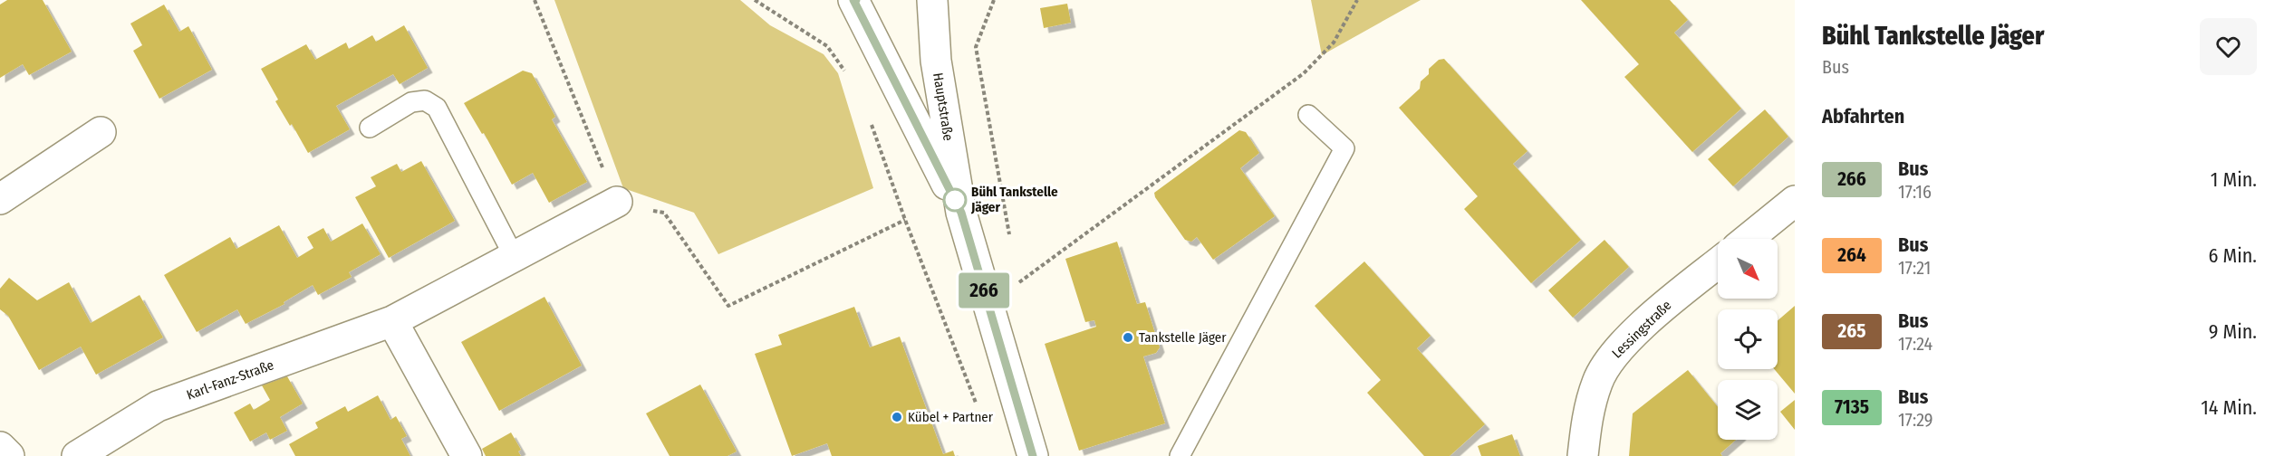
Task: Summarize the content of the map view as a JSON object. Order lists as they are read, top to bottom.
{
  "streets": {
    "street": ["Hauptstraße", "Lessingstraße", "Karl-Fanz-Straße"]
  },
  "places": ["Bühl Tankstelle Jäger", "Tankstelle Jäger", "Kübel + Partner"],
  "lines": ["bus line 266"],
  "north": "bottom right",
  "page": {
    "on_map": "266",
    "heading": [
      ["Bühl Tankstelle Jäger", "Bus"],
      "Abfahrten"
    ],
    "list": [
      {
        "mark": "266",
        "name": "Bus",
        "note": "17:16",
        "value": "1 Min."
      },
      {
        "mark": "264",
        "name": "Bus",
        "note": "17:21",
        "value": "6 Min."
      },
      {
        "mark": "265",
        "name": "Bus",
        "note": "17:24",
        "value": "9 Min."
      },
      {
        "mark": "7135",
        "name": "Bus",
        "note": "17:29",
        "value": "14 Min."
      }
    ]
  }
}
